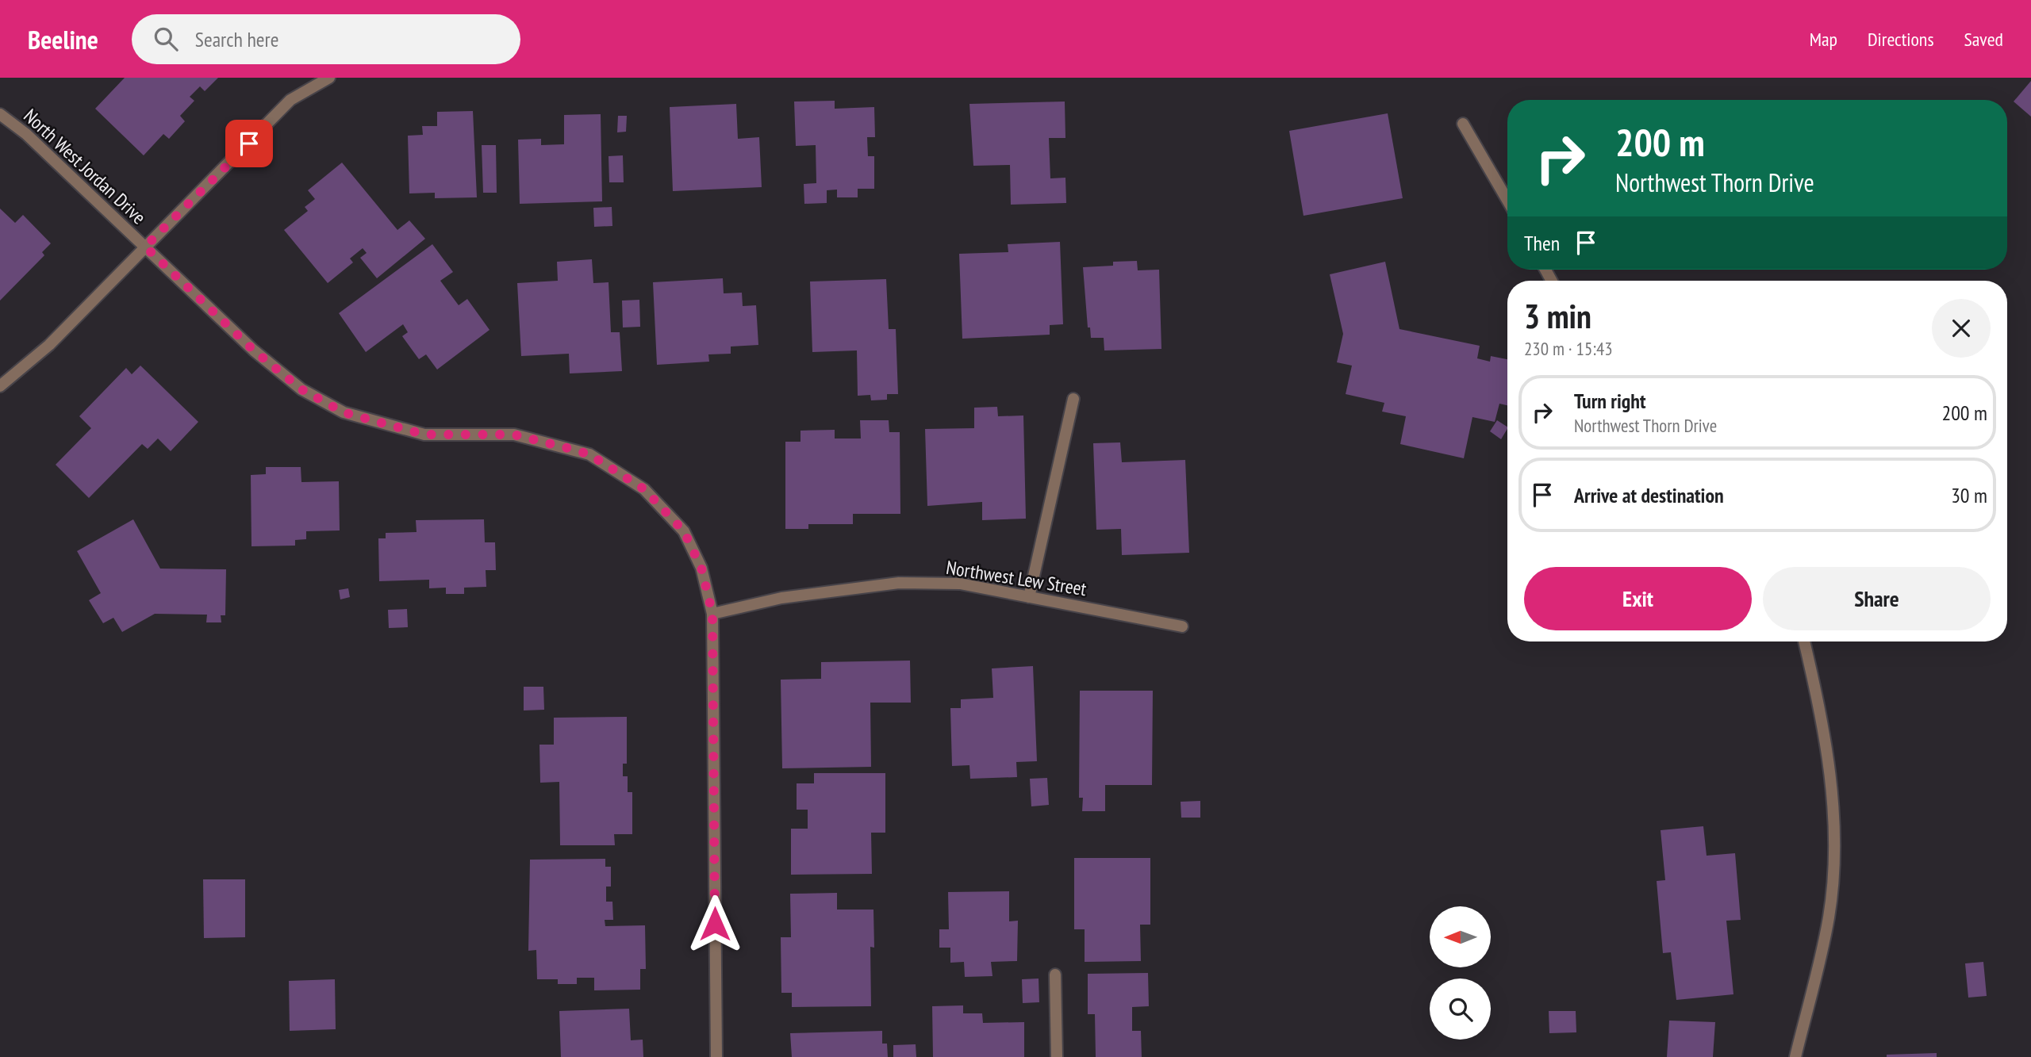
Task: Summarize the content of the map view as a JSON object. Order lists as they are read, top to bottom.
{
  "streets": {
    "street": ["North West Jordan Drive", "Northwest Lew Street"]
  },
  "crossings": [
    ["North West Jordan Drive", "Northwest Lew Street"]
  ],
  "north": "left",
  "page": {
    "header": "Beeline",
    "search": "Search here",
    "nav": ["Map", "Directions", "Saved"],
    "turn": ["200 m", "Northwest Thorn Drive"],
    "then": "Then",
    "heading": ["3 min", "230 m · 15:43"],
    "list": [
      {
        "name": "Turn right",
        "note": "Northwest Thorn Drive",
        "value": "200 m"
      },
      {
        "name": "Arrive at destination",
        "value": "30 m"
      }
    ],
    "buttons": ["Exit", "Share"]
  }
}
